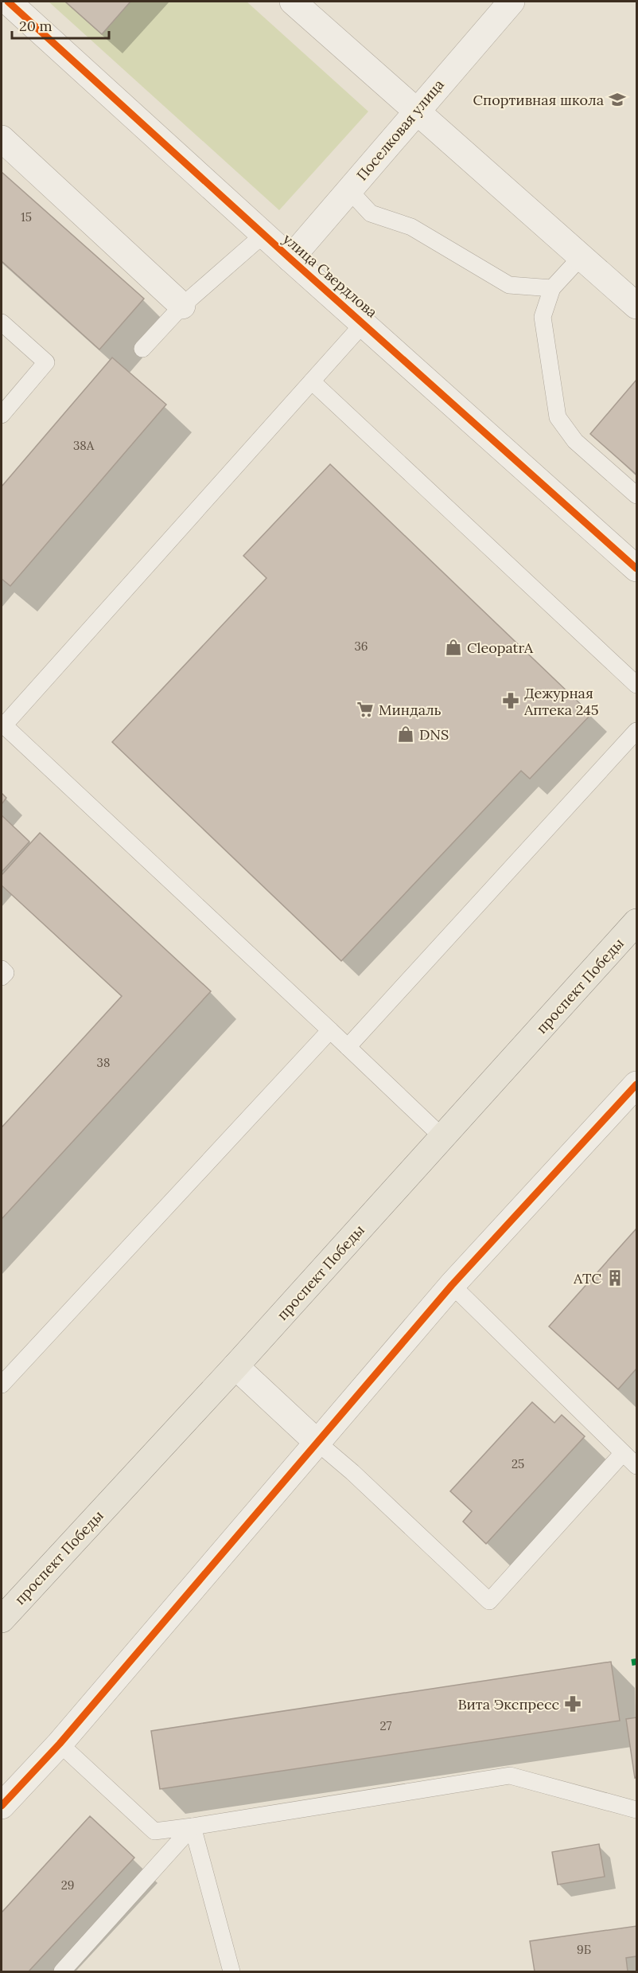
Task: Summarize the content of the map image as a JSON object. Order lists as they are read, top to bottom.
{
  "streets": {
    "main road": ["проспект Победы"],
    "street": ["Поселковая улица", "улица Свердлова"]
  },
  "crossings": [
    ["Поселковая улица", "улица Свердлова"]
  ],
  "places": {
    "school or university": ["Спортивная школа"],
    "shop": ["CleopatrA", "DNS"],
    "pharmacy": ["Дежурная Аптека 245", "Вита Экспресс"],
    "supermarket": ["Миндаль"],
    "building": ["АТС"]
  },
  "house_numbers": [
    "15",
    "38А",
    "36",
    "38",
    "25",
    "27",
    "29",
    "9Б"
  ],
  "scale_bar": "20 m"
}
